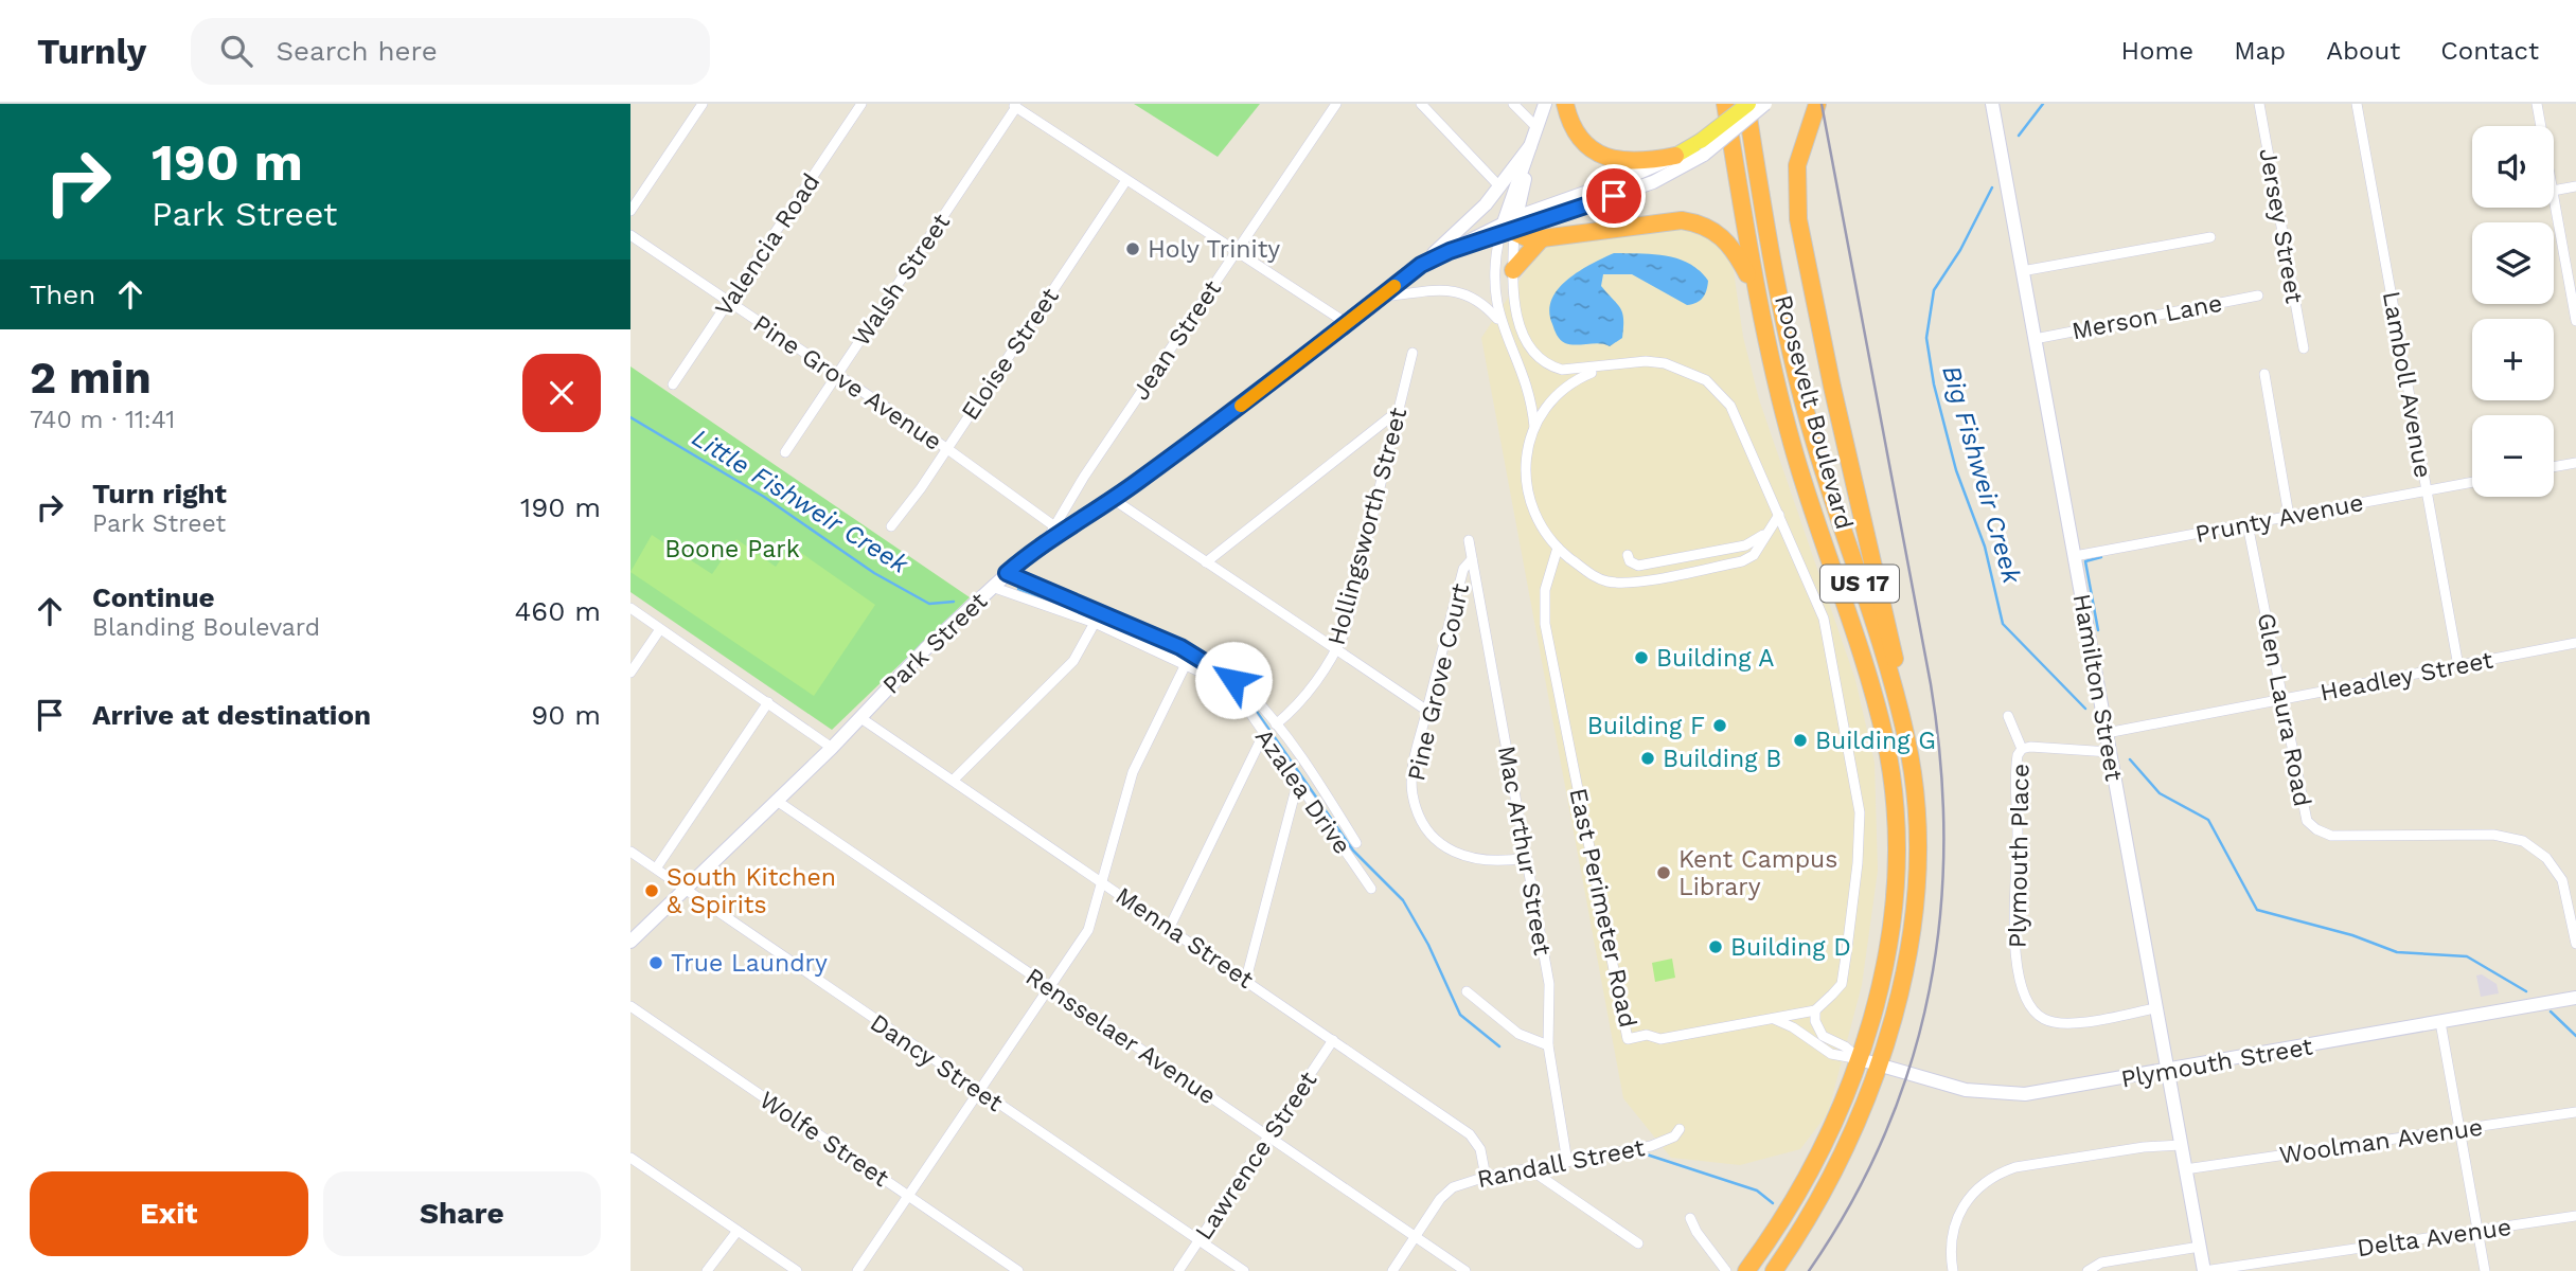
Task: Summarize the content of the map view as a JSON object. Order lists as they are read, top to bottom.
{
  "streets": {
    "highway": ["Roosevelt Boulevard", "US 17"],
    "street": [
      "Jersey Street",
      "Valencia Road",
      "Walsh Street",
      "Merson Lane",
      "Jean Street",
      "Eloise Street",
      "Pine Grove Avenue",
      "Lamboll Avenue",
      "Prunty Avenue",
      "Hollingsworth Street",
      "Park Street",
      "Headley Street",
      "Pine Grove Court",
      "Hamilton Street",
      "Glen Laura Road",
      "Azalea Drive",
      "Mac Arthur Street",
      "Plymouth Place",
      "East Perimeter Road",
      "Menna Street",
      "Rensselaer Avenue",
      "Dancy Street",
      "Plymouth Street",
      "Wolfe Street",
      "Woolman Avenue",
      "Lawrence Street",
      "Randall Street",
      "Delta Avenue"
    ]
  },
  "crossings": [
    ["Valencia Road", "Pine Grove Avenue"],
    ["Walsh Street", "Pine Grove Avenue"],
    ["Merson Lane", "Hamilton Street"],
    ["Jean Street", "Pine Grove Avenue"],
    ["Jean Street", "Park Street"],
    ["Eloise Street", "Pine Grove Avenue"],
    ["Pine Grove Avenue", "Park Street"],
    ["Lamboll Avenue", "Prunty Avenue"],
    ["Lamboll Avenue", "Headley Street"],
    ["Roosevelt Boulevard", "Plymouth Street"],
    ["Prunty Avenue", "Hamilton Street"],
    ["Prunty Avenue", "Glen Laura Road"],
    ["Hollingsworth Street", "Azalea Drive"],
    ["Park Street", "Azalea Drive"],
    ["Park Street", "Menna Street"],
    ["Park Street", "Rensselaer Avenue"],
    ["Park Street", "Dancy Street"],
    ["Headley Street", "Hamilton Street"],
    ["Headley Street", "Glen Laura Road"],
    ["Pine Grove Court", "Mac Arthur Street"],
    ["Hamilton Street", "Plymouth Place"],
    ["Hamilton Street", "Plymouth Street"],
    ["Hamilton Street", "Woolman Avenue"],
    ["Hamilton Street", "Delta Avenue"],
    ["Mac Arthur Street", "Randall Street"],
    ["Menna Street", "Lawrence Street"],
    ["Menna Street", "Randall Street"],
    ["Rensselaer Avenue", "Lawrence Street"],
    ["Rensselaer Avenue", "Randall Street"],
    ["Dancy Street", "Lawrence Street"]
  ],
  "water": ["Big Fishweir Creek", "Little Fishweir Creek"],
  "parks": ["Boone Park"],
  "places": [
    "Holy Trinity",
    "Building A",
    "Building F",
    "Building G",
    "Building B",
    "Kent Campus Library",
    "South Kitchen & Spirits",
    "Building D",
    "True Laundry"
  ],
  "page": {
    "header": "Turnly",
    "search": "Search here",
    "nav": [
      "Home",
      "Map",
      "About",
      "Contact"
    ],
    "turn": ["190 m", "Park Street"],
    "map_buttons": ["+", "−"],
    "then": "Then",
    "heading": ["2 min", "740 m · 11:41"],
    "list": [
      {
        "name": "Turn right",
        "note": "Park Street",
        "value": "190 m"
      },
      {
        "name": "Continue",
        "note": "Blanding Boulevard",
        "value": "460 m"
      },
      {
        "name": "Arrive at destination",
        "value": "90 m"
      }
    ],
    "buttons": ["Exit", "Share"]
  }
}
